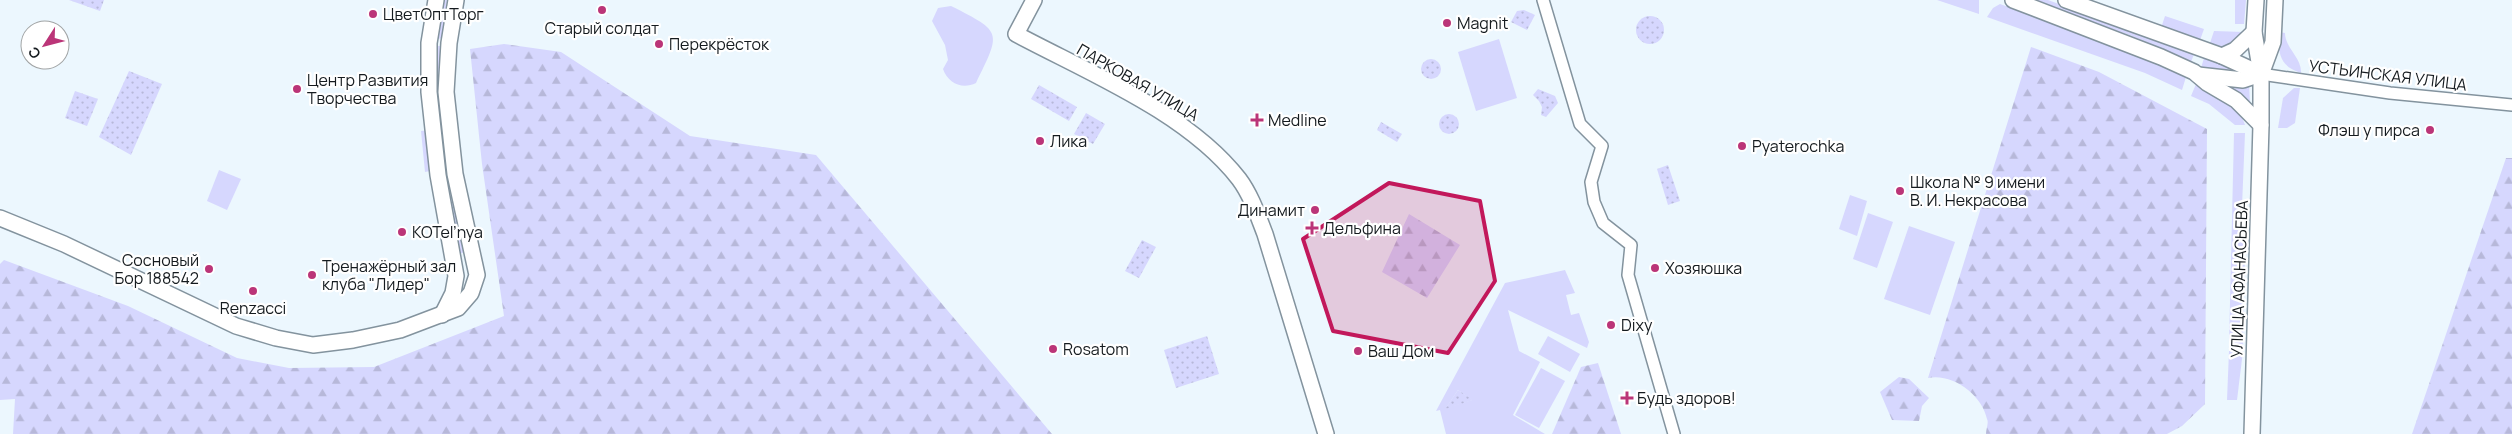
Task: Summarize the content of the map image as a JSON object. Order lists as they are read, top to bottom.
{
  "streets": {
    "street": ["УСТЬИНСКАЯ УЛИЦА", "ПАРКОВАЯ УЛИЦА", "УЛИЦА АФАНАСЬЕВА"]
  },
  "crossings": [
    ["УСТЬИНСКАЯ УЛИЦА", "УЛИЦА АФАНАСЬЕВА"]
  ],
  "places": {
    "other": [
      "Старый солдат",
      "ЦветОптТорг",
      "Magnit",
      "Перекрёсток",
      "Центр Развития Творчества",
      "Флэш у пирса",
      "Лика",
      "Pyaterochka",
      "Школа № 9 имени В. И. Некрасова",
      "Динамит",
      "KOTel’nya",
      "Хозяюшка",
      "Сосновый Бор 188542",
      "Тренажёрный зал клуба \"Лидер\"",
      "Renzacci",
      "Dixy",
      "Rosatom",
      "Ваш Дом"
    ],
    "health": ["Medline", "Дельфина", "Будь здоров!"]
  },
  "north": "bottom left"
}
